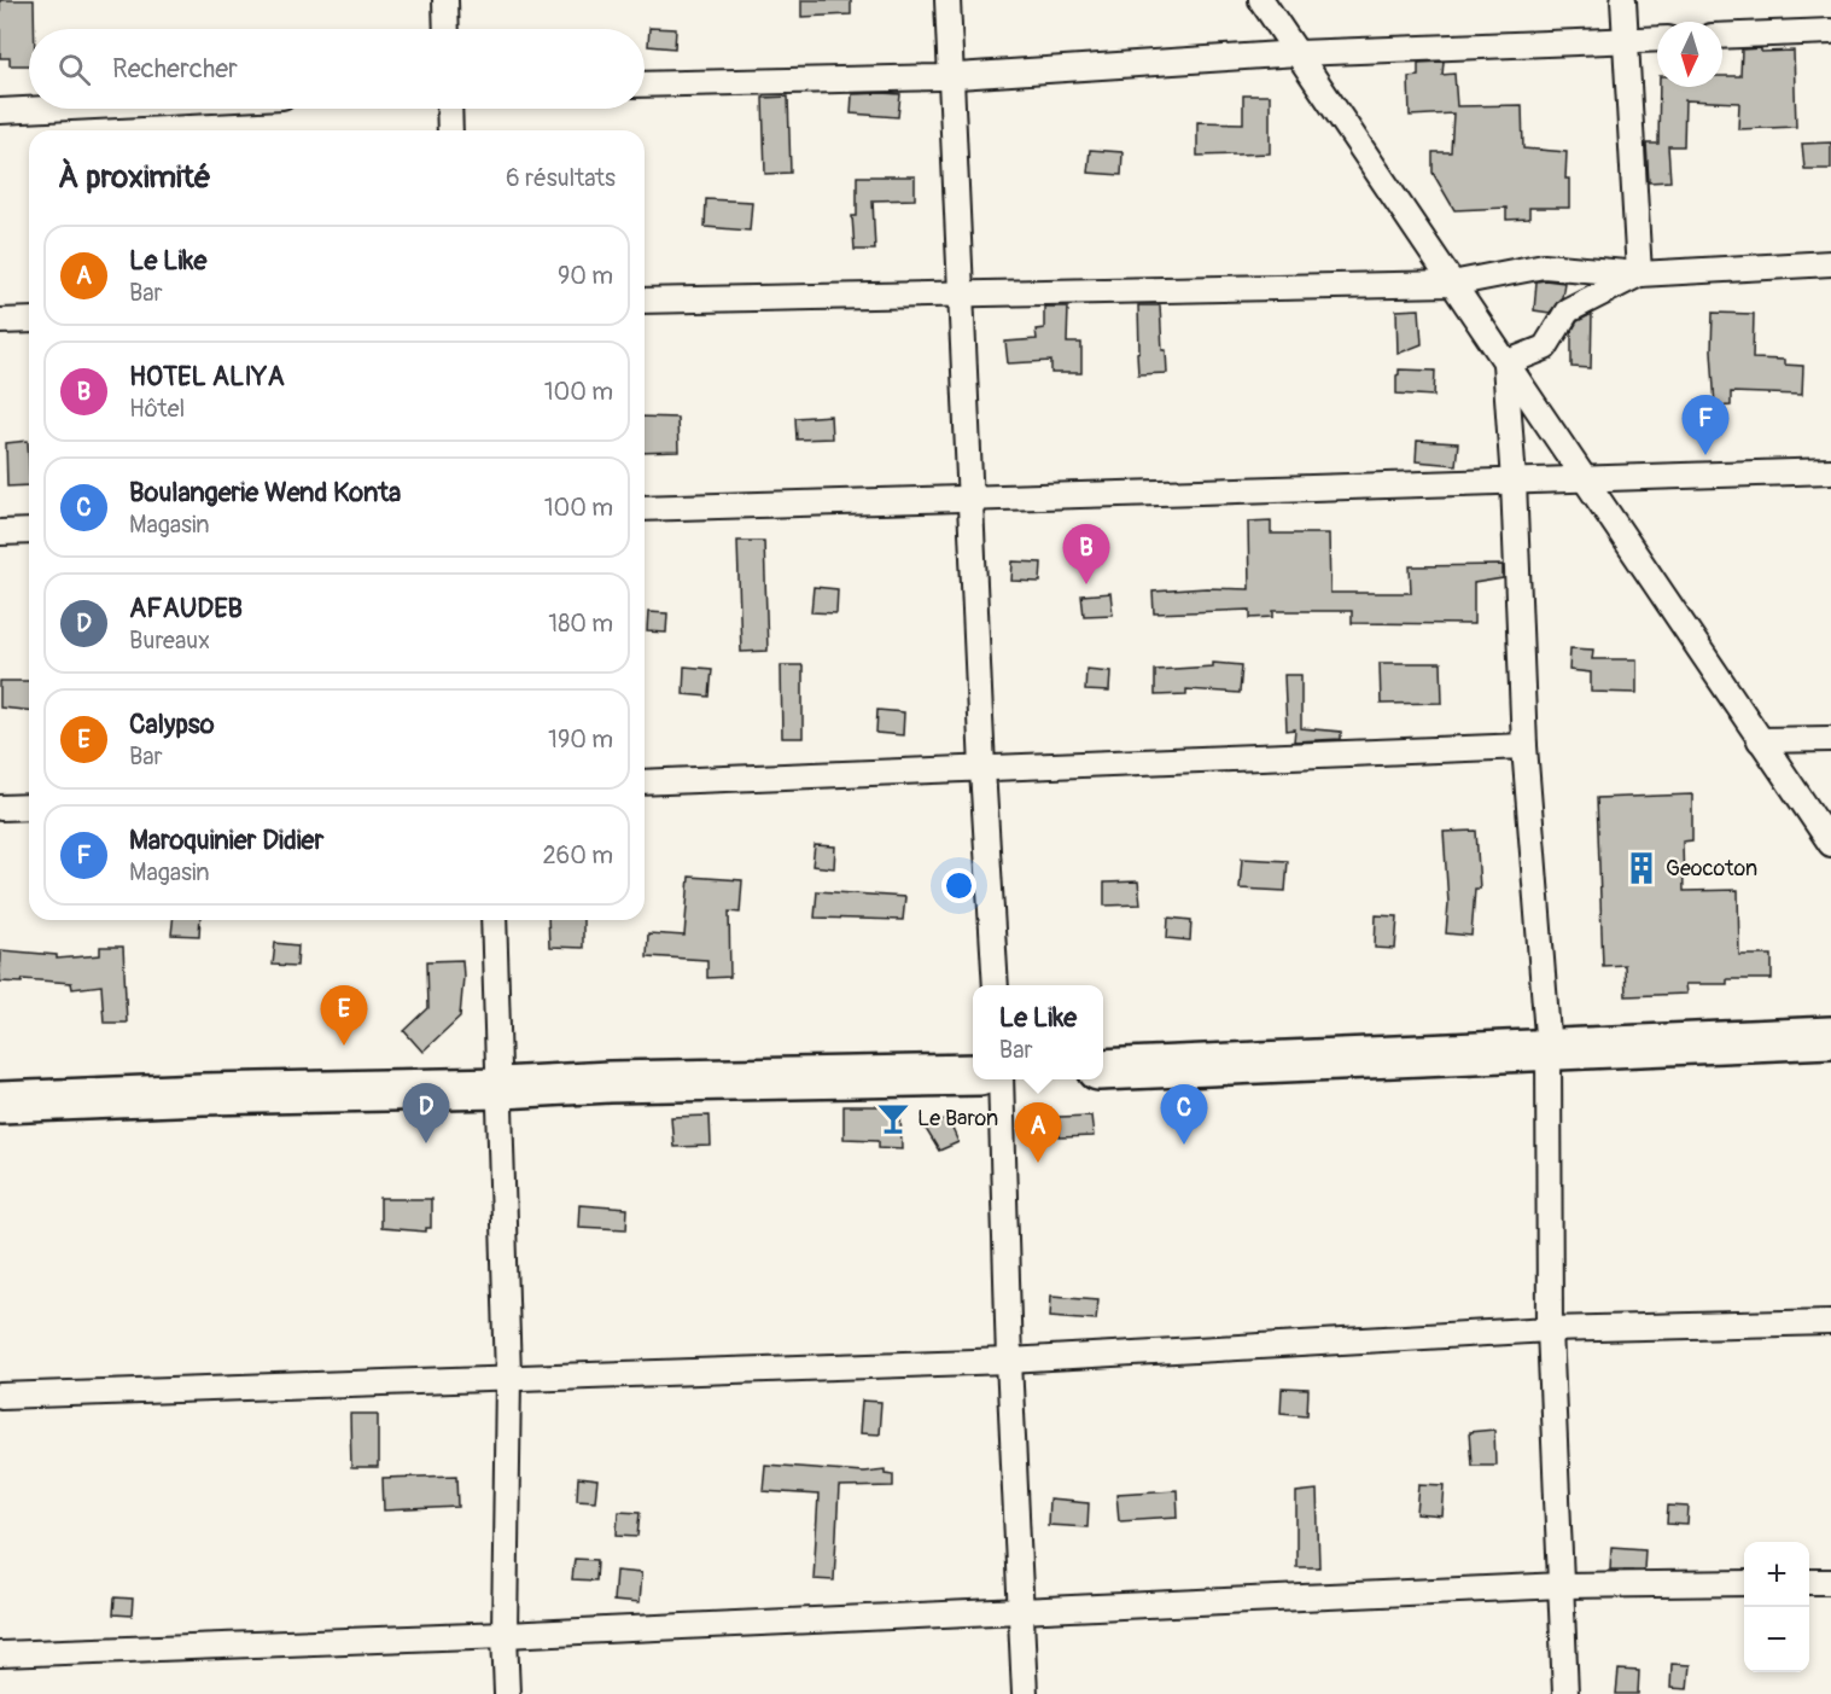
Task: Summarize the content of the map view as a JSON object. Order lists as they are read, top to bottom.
{
  "places": {
    "building": ["Geocoton"],
    "bar": ["Le Baron"]
  },
  "north": "bottom",
  "page": {
    "search": "Rechercher",
    "heading": ["À proximité", "6 résultats"],
    "list": [
      {
        "mark": "A",
        "name": "Le Like",
        "note": "Bar",
        "value": "90 m"
      },
      {
        "mark": "B",
        "name": "HOTEL ALIYA",
        "note": "Hôtel",
        "value": "100 m"
      },
      {
        "mark": "C",
        "name": "Boulangerie Wend Konta",
        "note": "Magasin",
        "value": "100 m"
      },
      {
        "mark": "D",
        "name": "AFAUDEB",
        "note": "Bureaux",
        "value": "180 m"
      },
      {
        "mark": "E",
        "name": "Calypso",
        "note": "Bar",
        "value": "190 m"
      },
      {
        "mark": "F",
        "name": "Maroquinier Didier",
        "note": "Magasin",
        "value": "260 m"
      }
    ],
    "pins": [
      "F",
      "B",
      "E",
      "D",
      "C",
      "A"
    ],
    "popup": ["Le Like", "Bar"],
    "map_buttons": ["+", "−"]
  }
}
